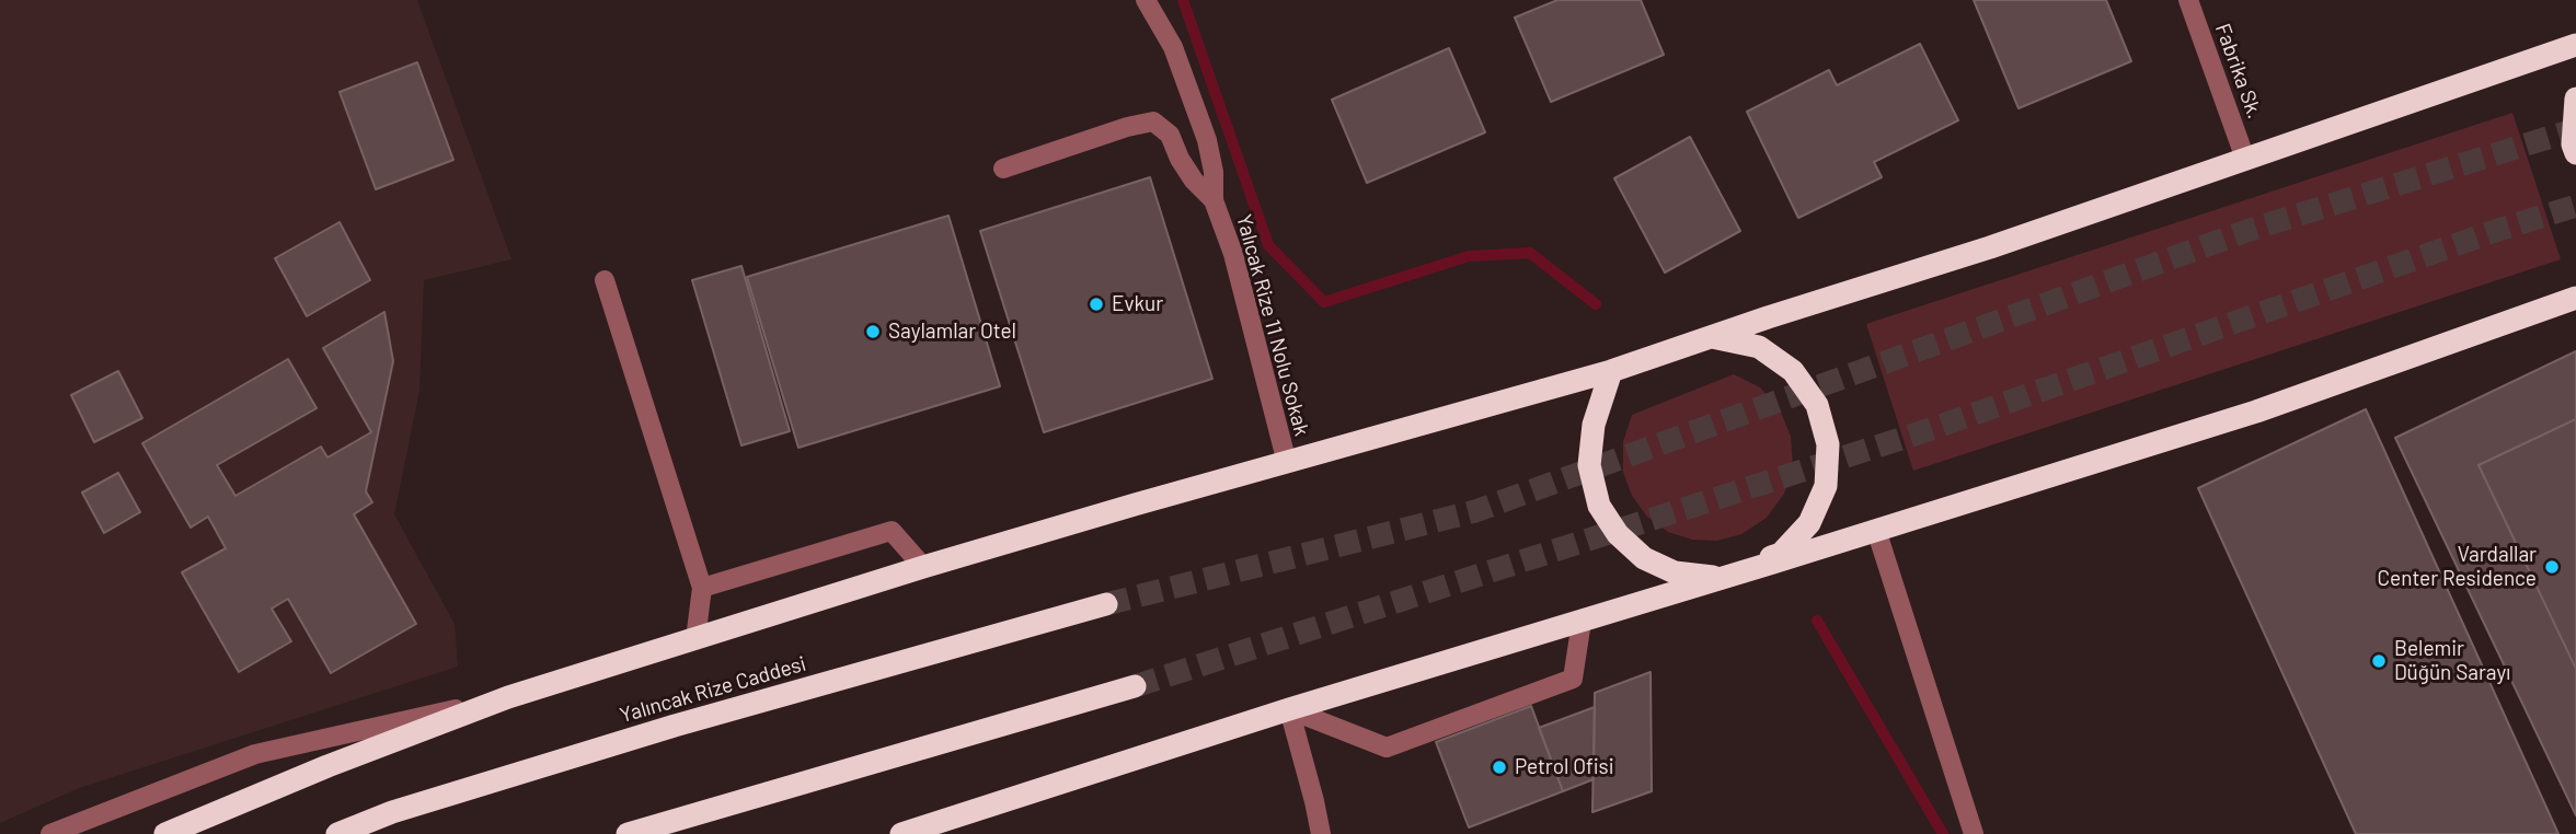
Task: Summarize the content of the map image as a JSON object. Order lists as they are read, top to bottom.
{
  "streets": {
    "highway": ["Yalıncak Rize Caddesi"],
    "street": ["Fabrika Sk.", "Yalıcak Rize 11 Nolu Sokak"]
  },
  "places": [
    "Evkur",
    "Saylamlar Otel",
    "Vardallar Center Residence",
    "Belemir Düğün Sarayı",
    "Petrol Ofisi"
  ]
}
